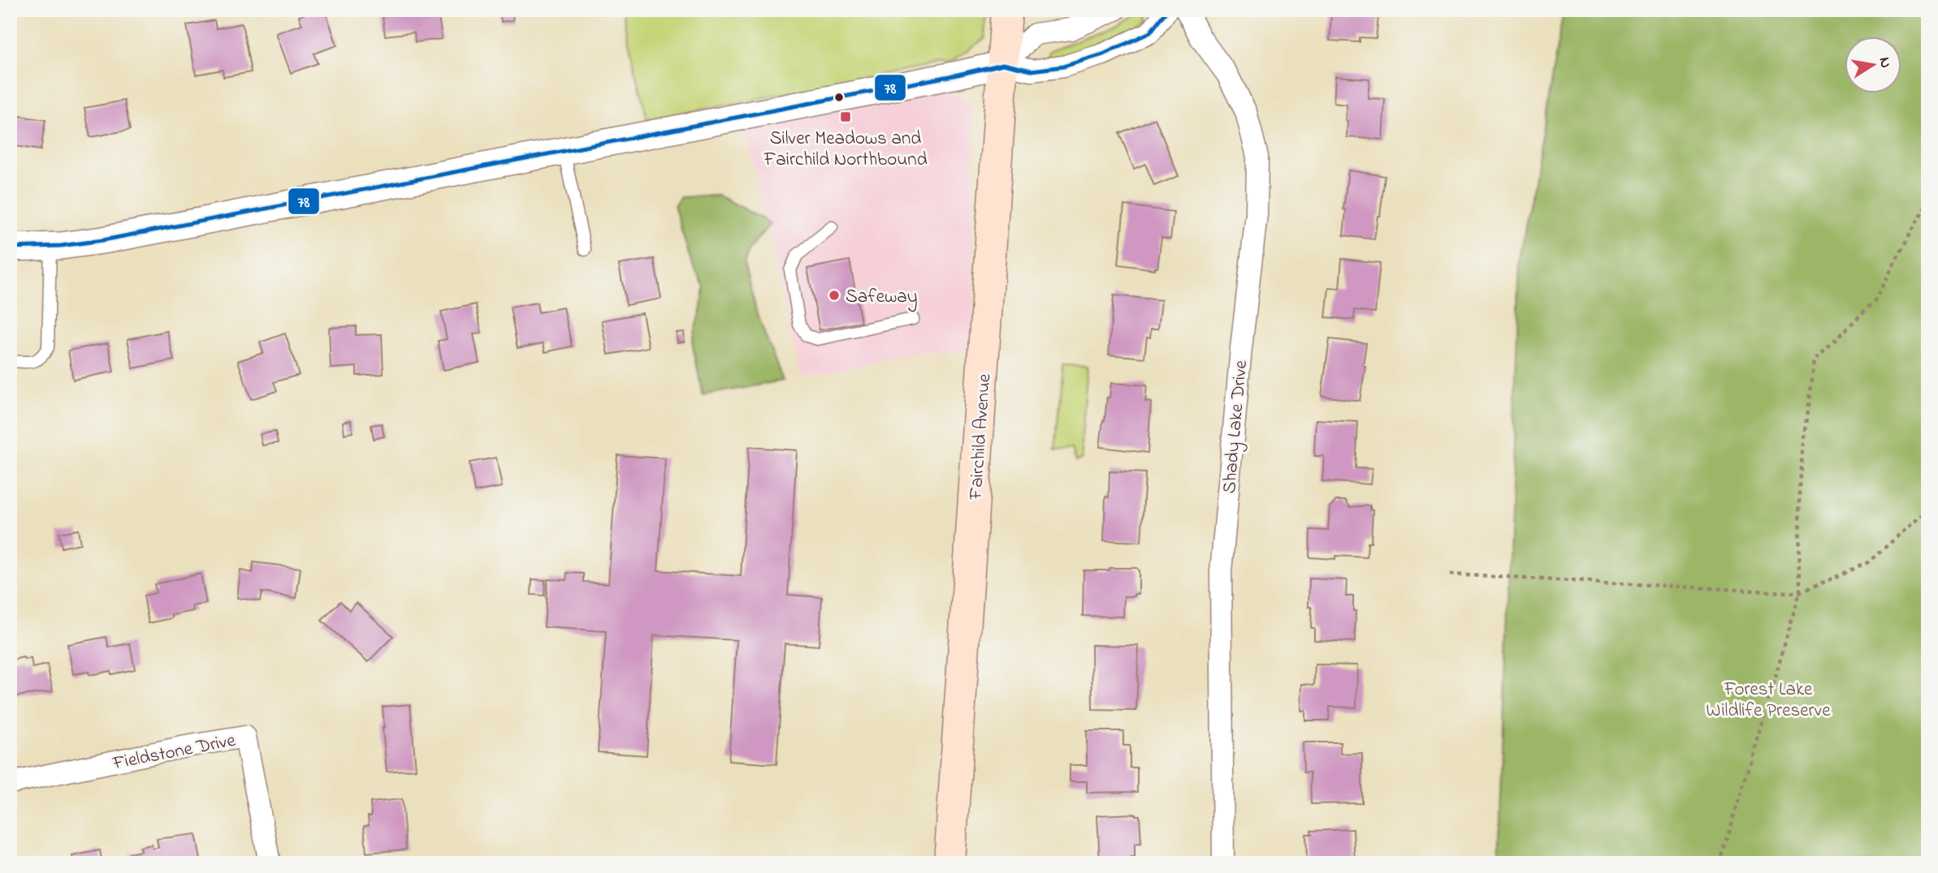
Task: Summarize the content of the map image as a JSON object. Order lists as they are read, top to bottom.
{
  "streets": {
    "main road": ["Fairchild Avenue"],
    "street": ["Shady Lake Drive", "Fieldstone Drive"]
  },
  "parks": ["Forest Lake Wildlife Preserve"],
  "places": {
    "transit": ["Silver Meadows and Fairchild Northbound"],
    "other": ["Safeway"]
  },
  "lines": ["transit line 78"],
  "north": "right"
}
